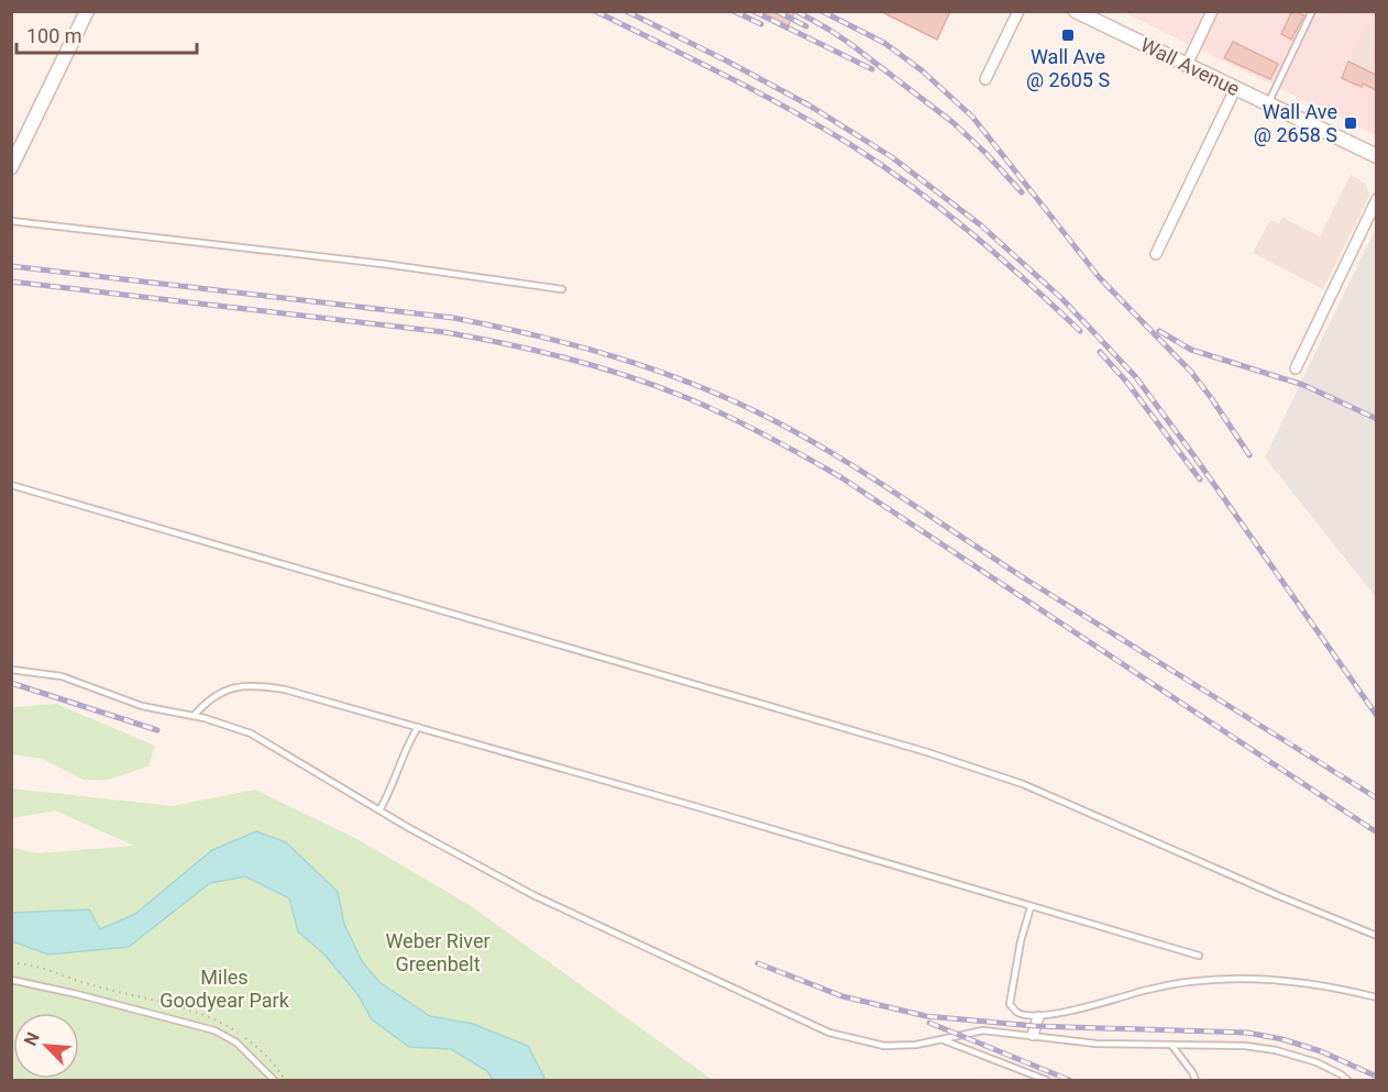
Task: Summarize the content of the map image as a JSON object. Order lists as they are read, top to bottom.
{
  "streets": {
    "main road": ["Wall Avenue"]
  },
  "parks": ["Weber River Greenbelt", "Miles Goodyear Park"],
  "places": {
    "transit": ["Wall Ave @ 2605 S", "Wall Ave @ 2658 S"]
  },
  "scale_bar": "100 m",
  "north": "top left"
}
